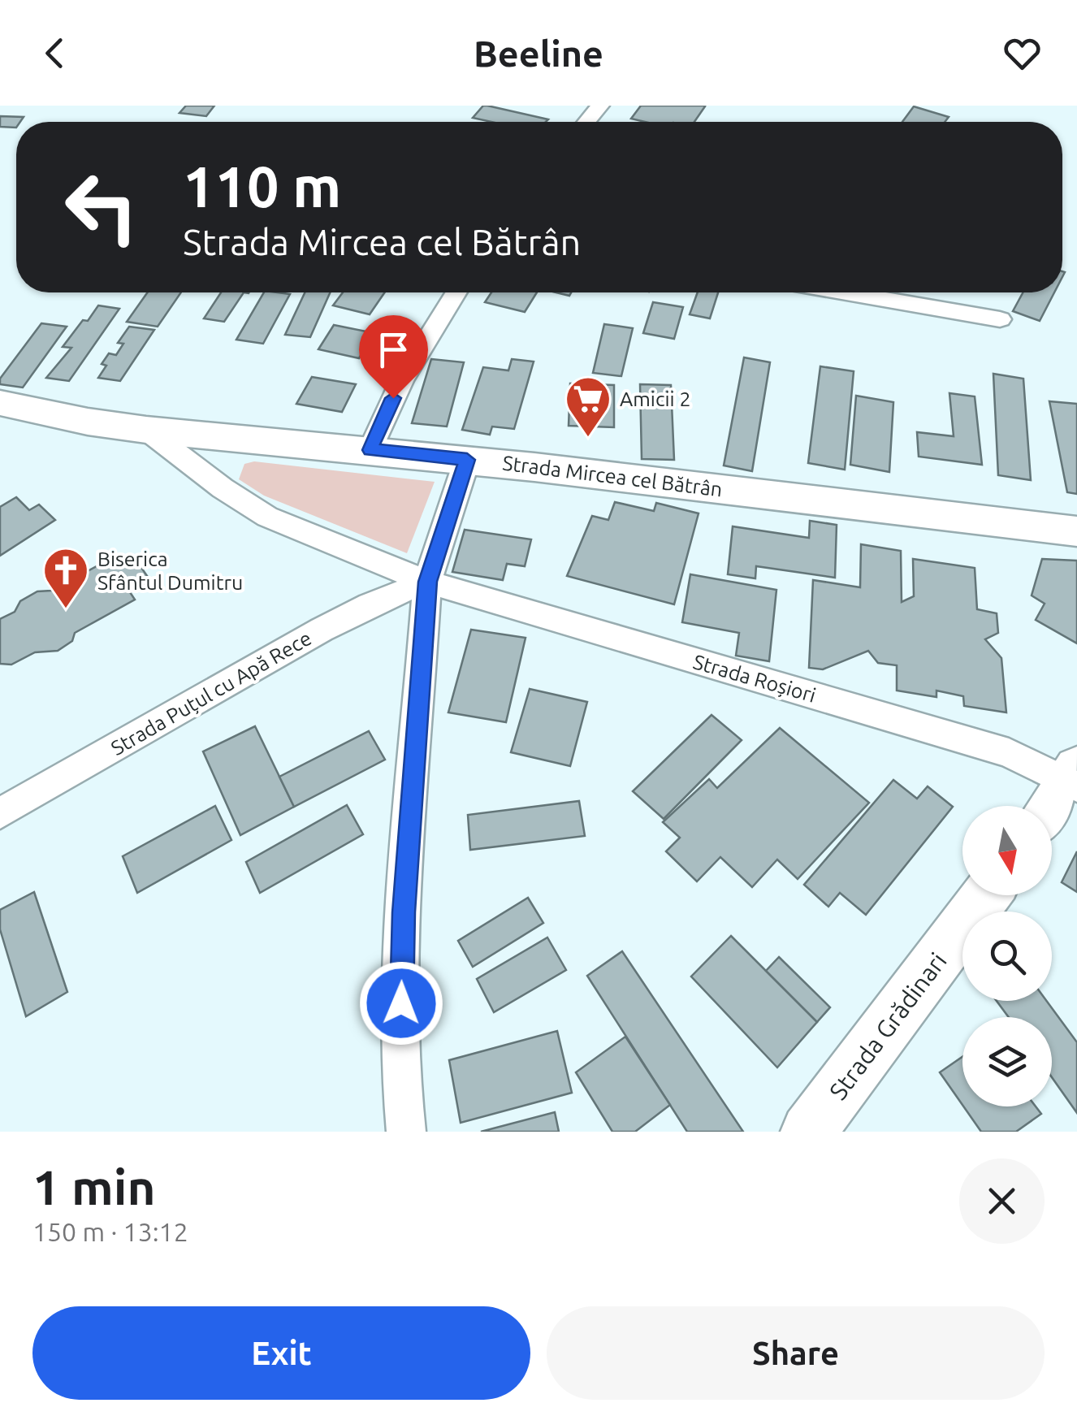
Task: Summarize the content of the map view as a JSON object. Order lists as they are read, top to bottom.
{
  "streets": {
    "street": [
      "Strada Mircea cel Bătrân",
      "Strada Roșiori",
      "Strada Puțul cu Apă Rece",
      "Strada Grădinari"
    ]
  },
  "crossings": [
    ["Strada Mircea cel Bătrân", "Strada Roșiori"],
    ["Strada Mircea cel Bătrân", "Strada Puțul cu Apă Rece"],
    ["Strada Roșiori", "Strada Puțul cu Apă Rece"]
  ],
  "places": {
    "supermarket": ["Amicii 2"],
    "church": ["Biserica Sfântul Dumitru"]
  },
  "north": "bottom",
  "page": {
    "header": "Beeline",
    "turn": ["110 m", "Strada Mircea cel Bătrân"],
    "heading": ["1 min", "150 m · 13:12"],
    "buttons": ["Exit", "Share"]
  }
}
